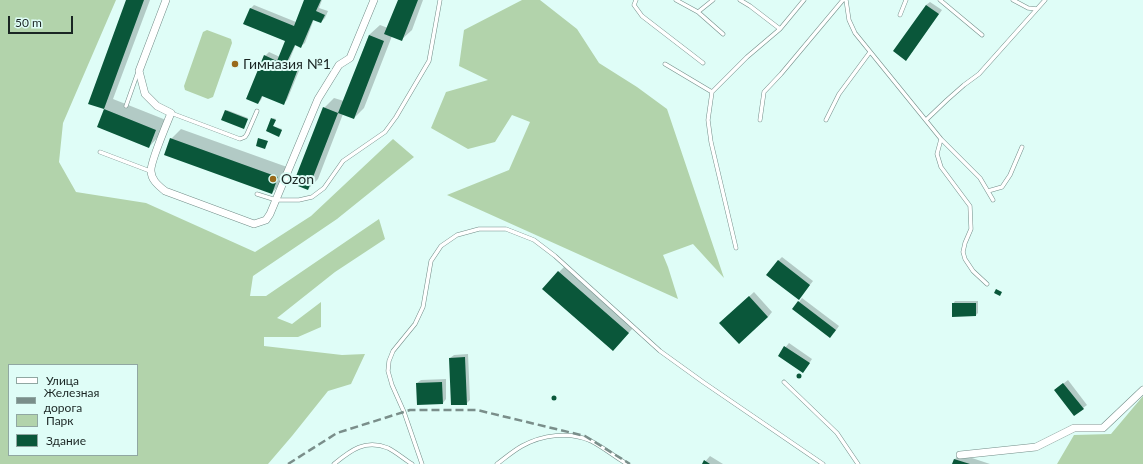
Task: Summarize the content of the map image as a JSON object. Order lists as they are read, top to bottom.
{
  "places": ["Гимназия №1", "Ozon"],
  "legend": [
    "Улица",
    "Железная дорога",
    "Парк",
    "Здание"
  ],
  "scale_bar": "50 m"
}
